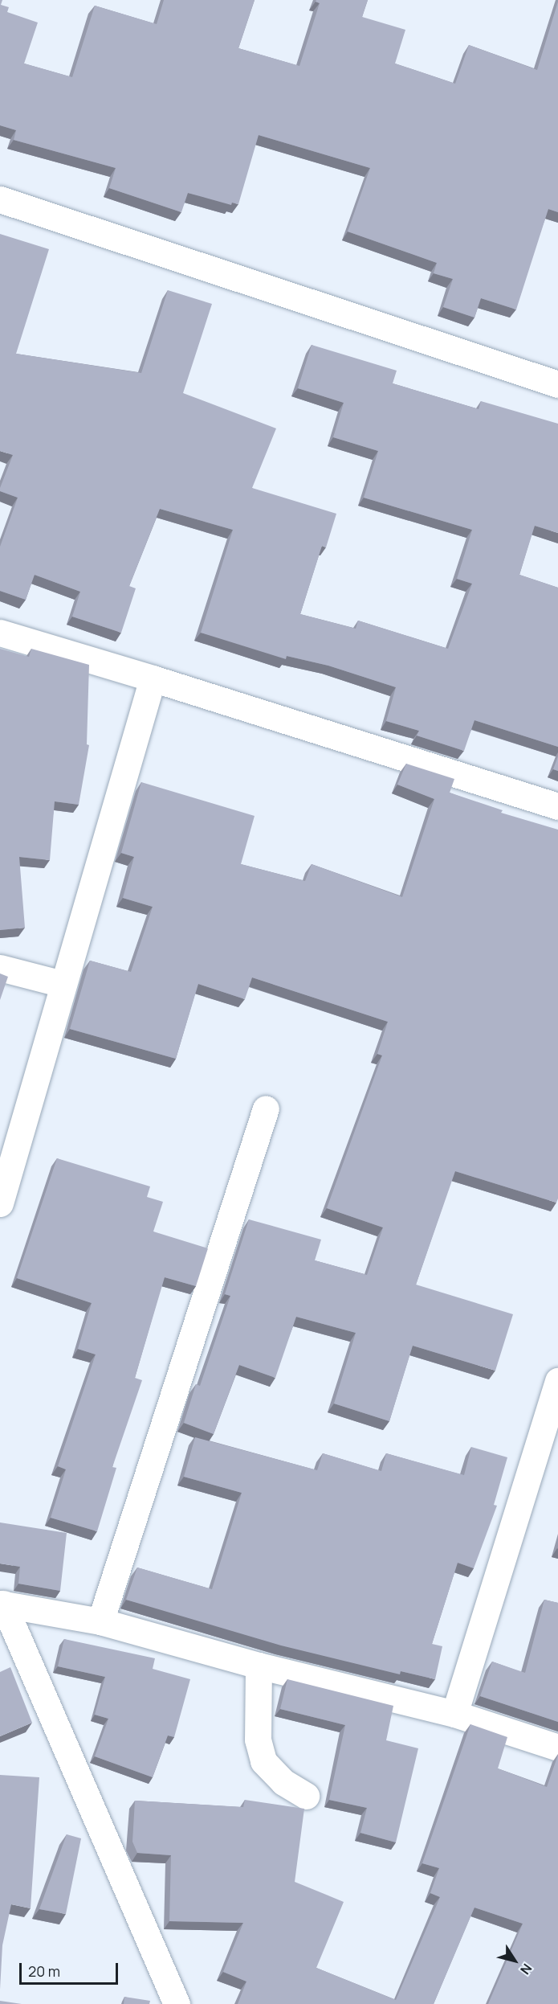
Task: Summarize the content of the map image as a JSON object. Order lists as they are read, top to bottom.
{
  "scale_bar": "20 m",
  "north": "bottom right"
}
